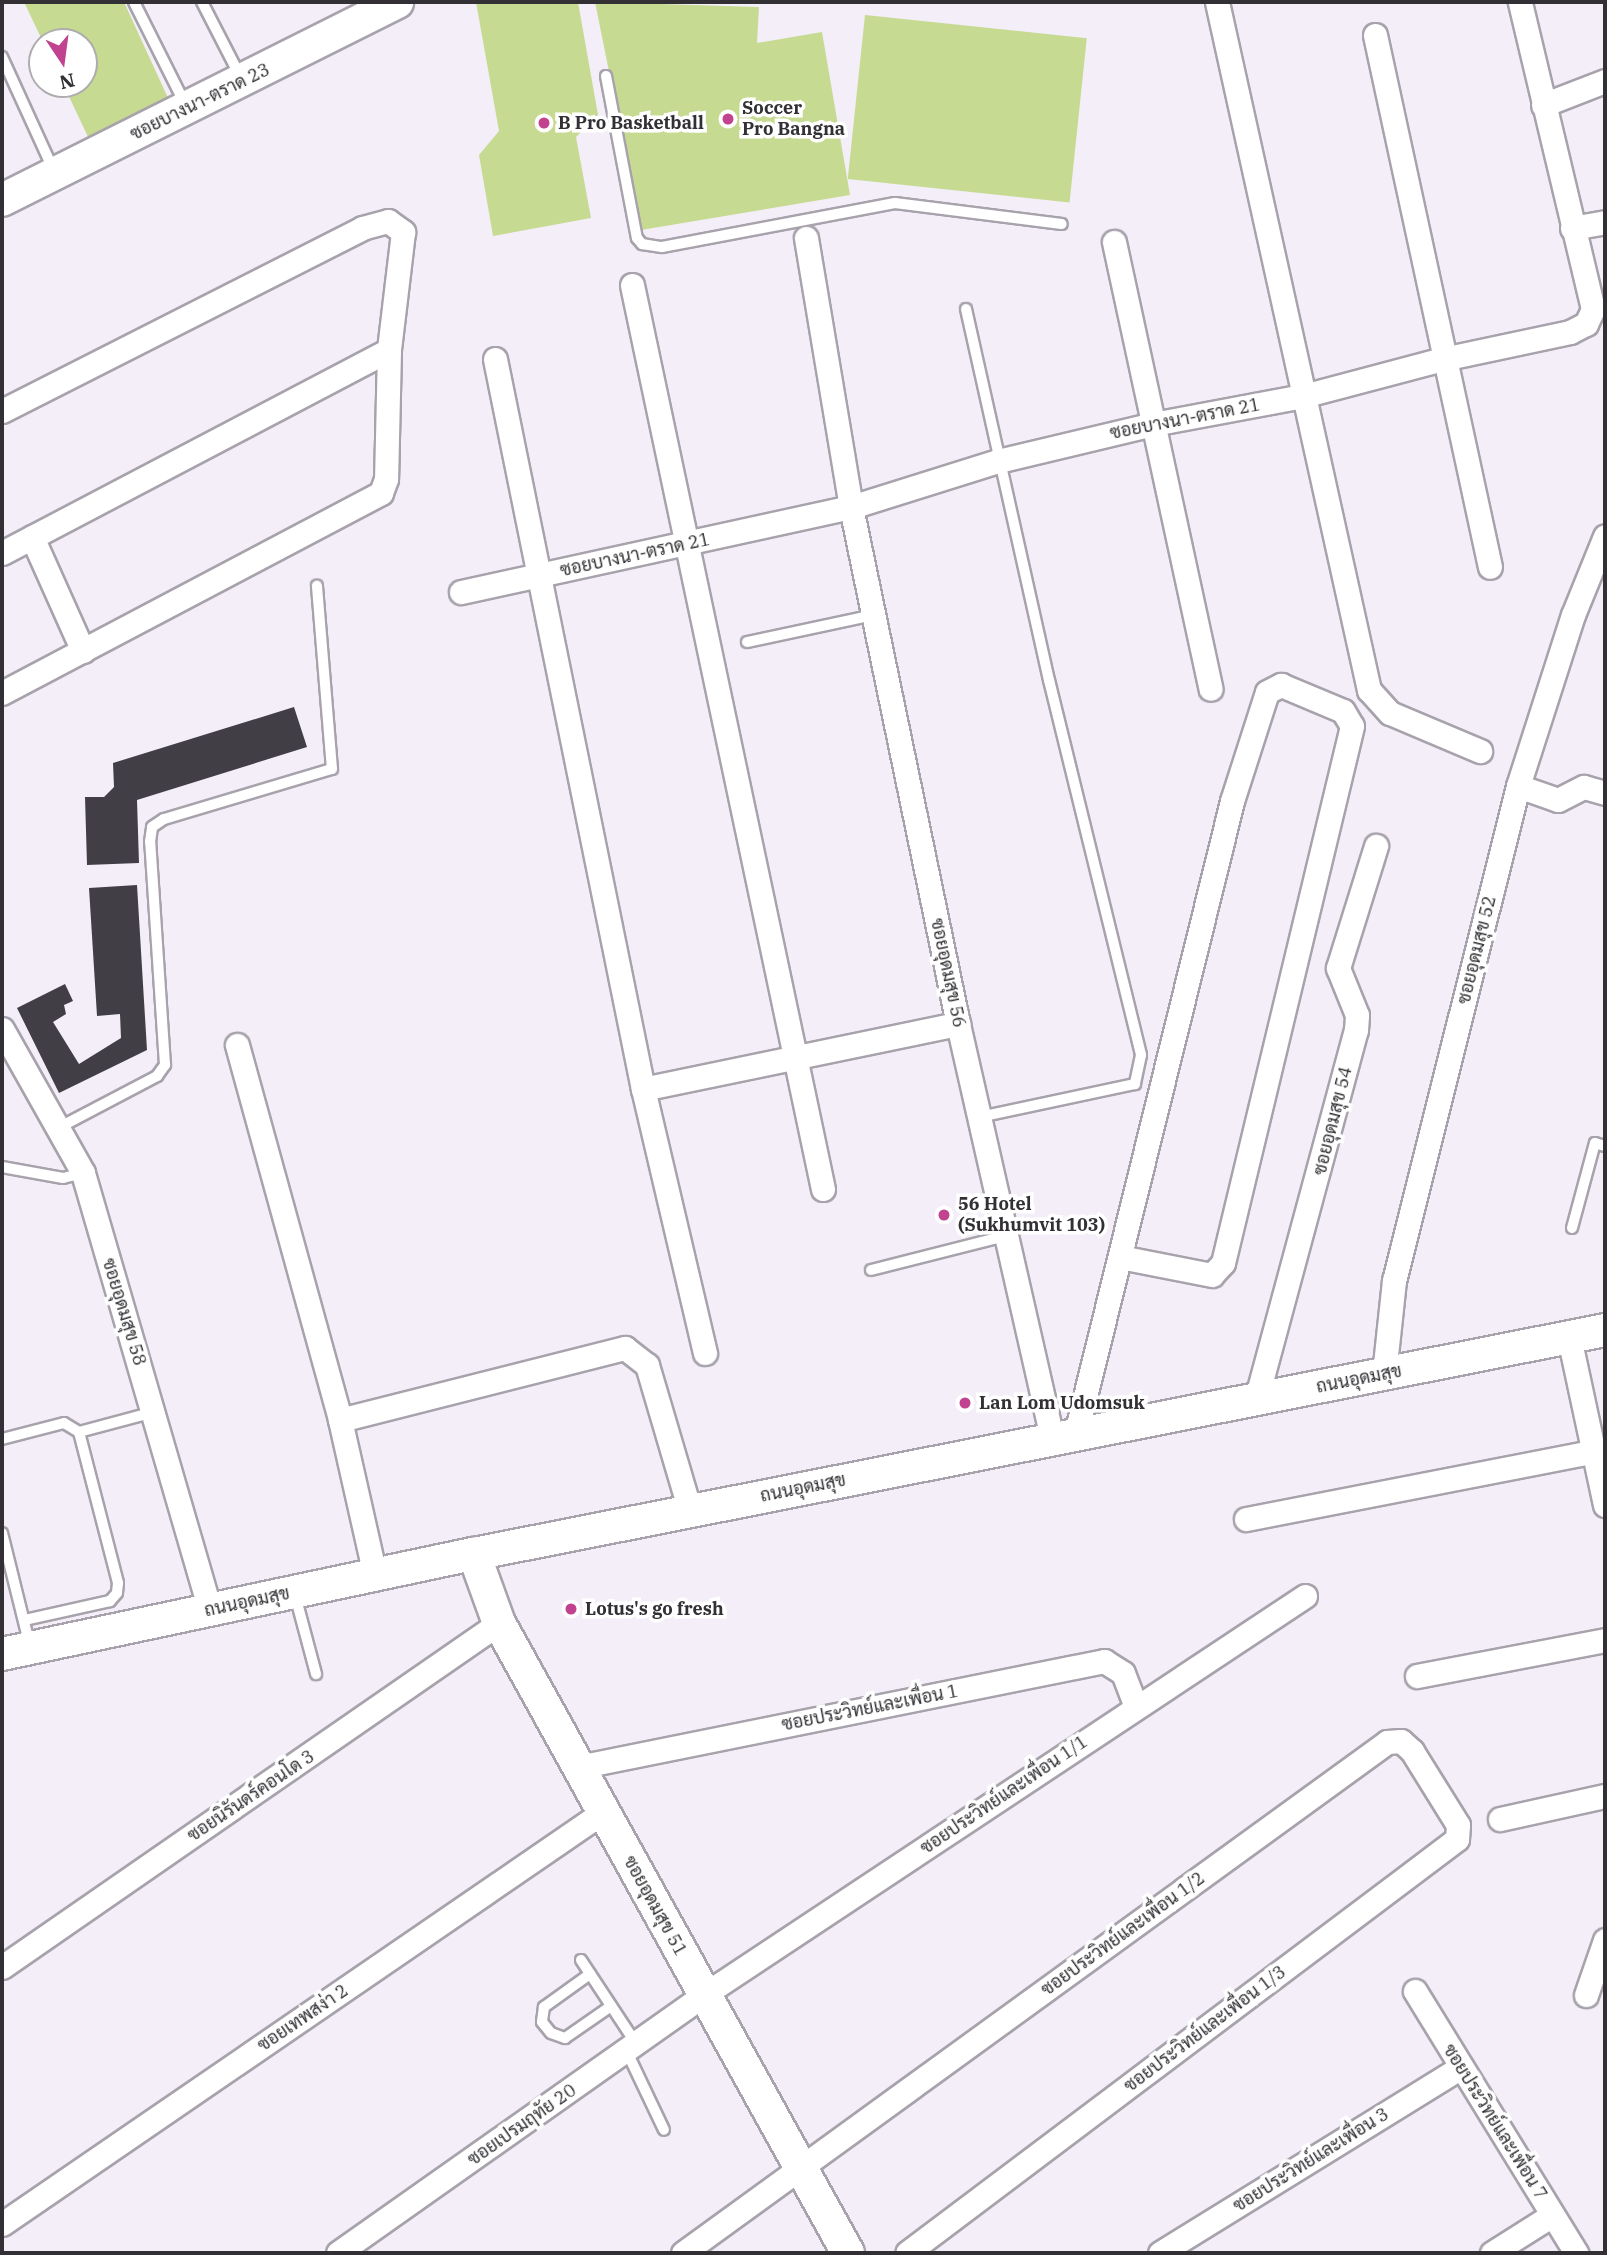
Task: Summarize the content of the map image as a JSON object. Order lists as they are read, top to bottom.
{
  "streets": {
    "main road": ["ซอยบางนา-ตราด 23", "ถนนอุดมสุข", "ซอยอุดมสุข 51"],
    "street": [
      "ซอยบางนา-ตราด 21",
      "ซอยอุดมสุข 52",
      "ซอยอุดมสุข 56",
      "ซอยอุดมสุข 54",
      "ซอยอุดมสุข 58",
      "ซอยประวิทย์และเพื่อน 1",
      "ซอยประวิทย์และเพื่อน 1/1",
      "ซอยนิรันดร์คอนโด 3",
      "ซอยประวิทย์และเพื่อน 1/2",
      "ซอยเทพสง่า 2",
      "ซอยประวิทย์และเพื่อน 1/3",
      "ซอยประวิทย์และเพื่อน 7",
      "ซอยเปรมฤทัย 20",
      "ซอยประวิทย์และเพื่อน 3"
    ]
  },
  "crossings": [
    ["ซอยบางนา-ตราด 21", "ซอยอุดมสุข 56"],
    ["ซอยอุดมสุข 52", "ถนนอุดมสุข"],
    ["ซอยอุดมสุข 56", "ถนนอุดมสุข"],
    ["ซอยอุดมสุข 54", "ถนนอุดมสุข"],
    ["ซอยอุดมสุข 58", "ถนนอุดมสุข"],
    ["ถนนอุดมสุข", "ซอยอุดมสุข 51"],
    ["ซอยประวิทย์และเพื่อน 1", "ซอยประวิทย์และเพื่อน 1/1"],
    ["ซอยประวิทย์และเพื่อน 1", "ซอยอุดมสุข 51"],
    ["ซอยประวิทย์และเพื่อน 1/1", "ซอยอุดมสุข 51"],
    ["ซอยประวิทย์และเพื่อน 1/1", "ซอยเปรมฤทัย 20"],
    ["ซอยนิรันดร์คอนโด 3", "ซอยอุดมสุข 51"],
    ["ซอยอุดมสุข 51", "ซอยประวิทย์และเพื่อน 1/2"],
    ["ซอยอุดมสุข 51", "ซอยเทพสง่า 2"],
    ["ซอยอุดมสุข 51", "ซอยเปรมฤทัย 20"],
    ["ซอยประวิทย์และเพื่อน 1/2", "ซอยประวิทย์และเพื่อน 1/3"],
    ["ซอยประวิทย์และเพื่อน 7", "ซอยประวิทย์และเพื่อน 3"]
  ],
  "places": [
    "Soccer Pro Bangna",
    "B Pro Basketball",
    "56 Hotel (Sukhumvit 103)",
    "Lan Lom Udomsuk",
    "Lotus's go fresh"
  ],
  "north": "bottom"
}
